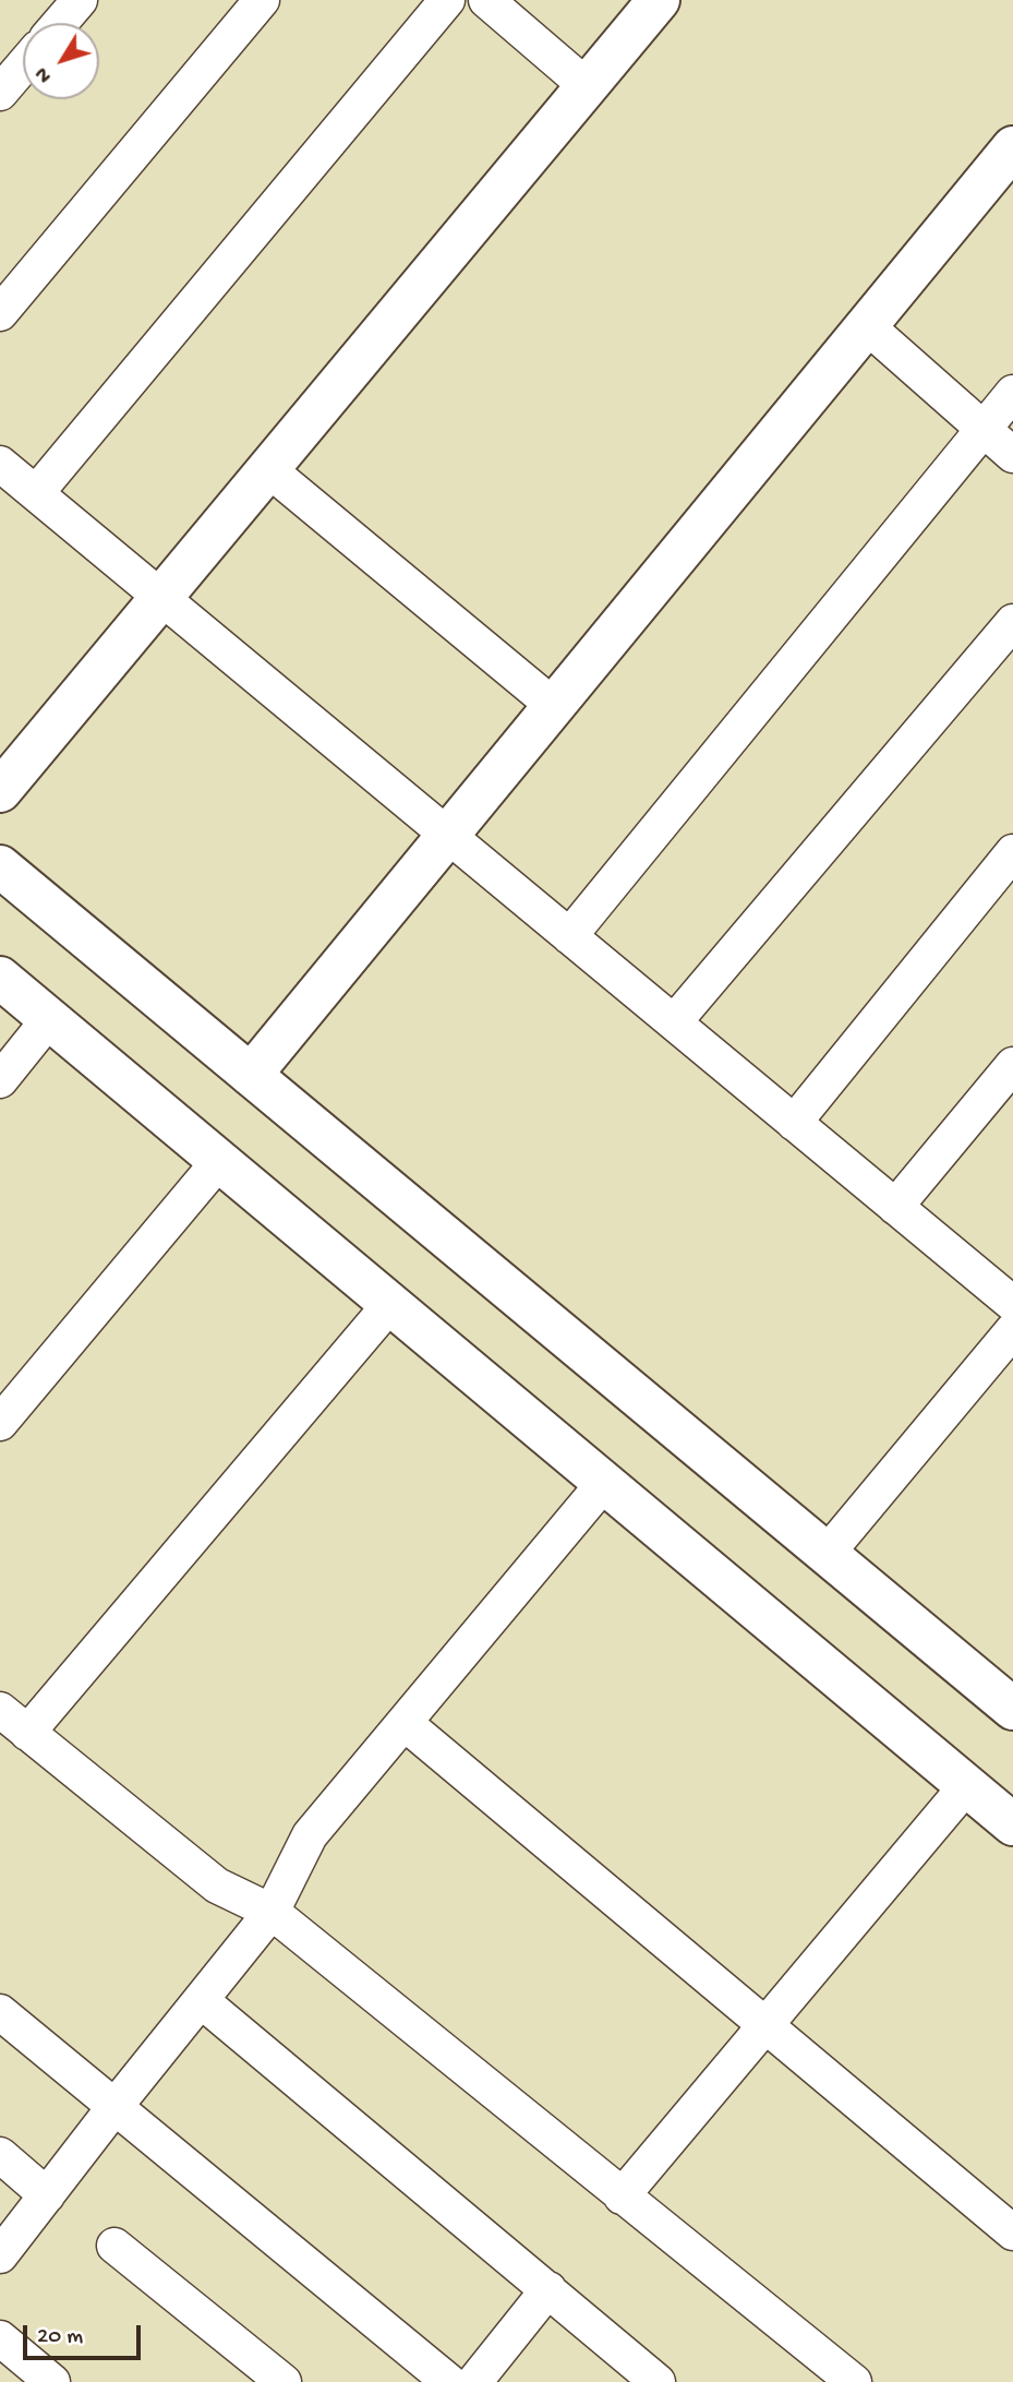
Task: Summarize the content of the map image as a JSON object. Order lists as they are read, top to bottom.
{
  "scale_bar": "20 m",
  "north": "bottom left"
}
